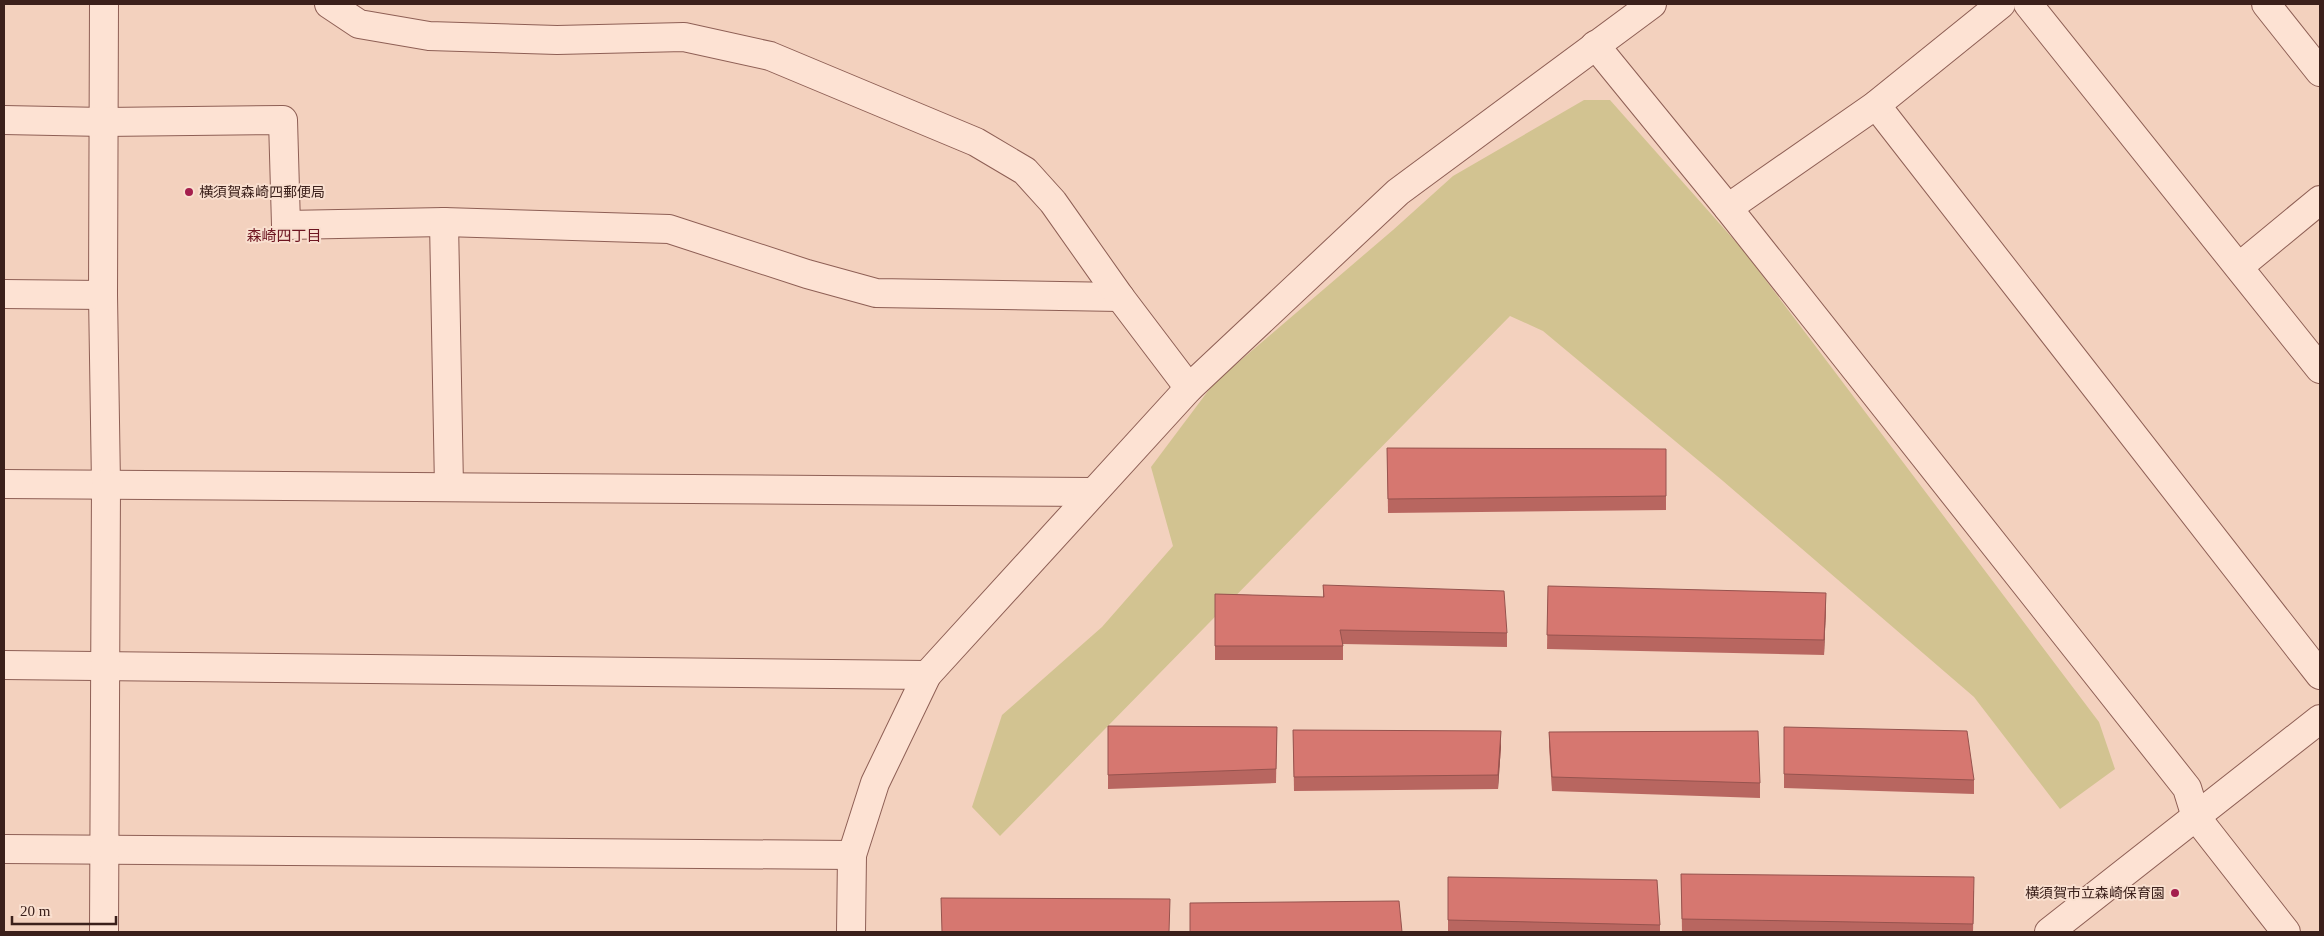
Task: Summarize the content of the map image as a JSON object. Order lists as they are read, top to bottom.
{
  "districts": ["森崎四丁目"],
  "places": ["横須賀森崎四郵便局", "横須賀市立森崎保育園"],
  "scale_bar": "20 m"
}
